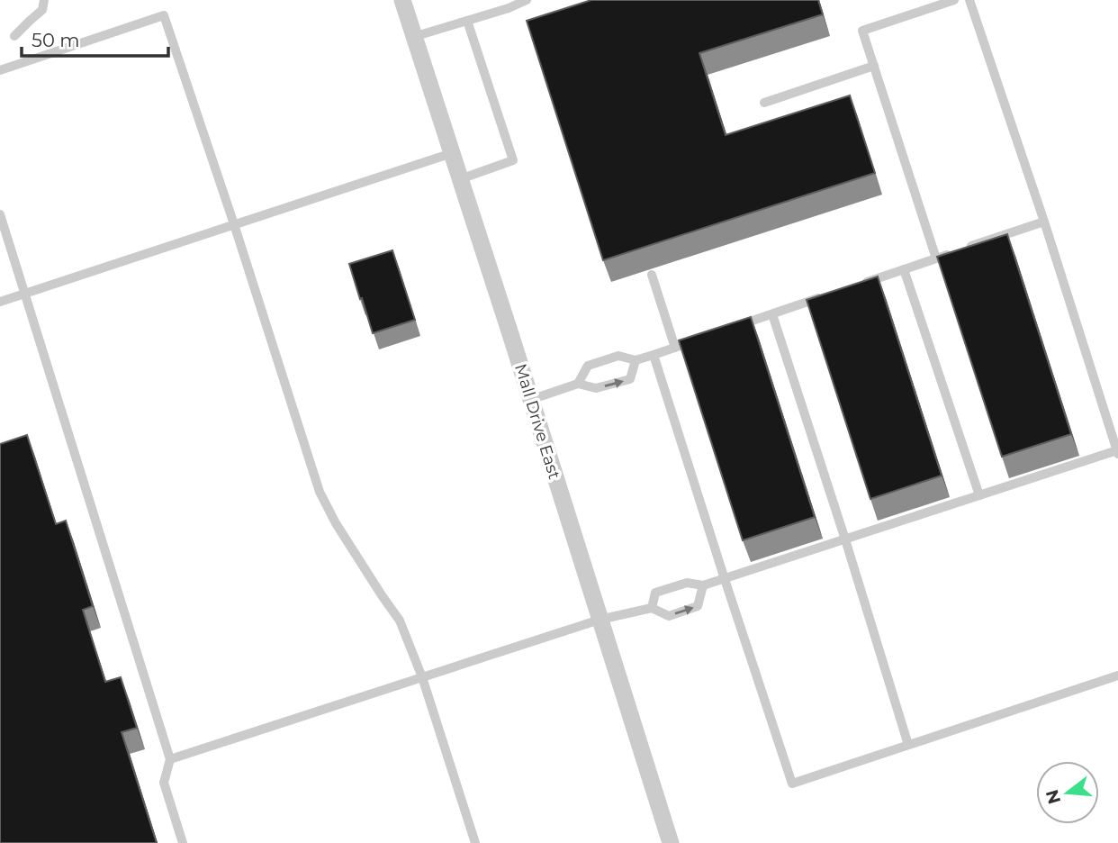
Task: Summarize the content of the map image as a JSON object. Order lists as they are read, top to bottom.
{
  "streets": {
    "street": ["Mall Drive East"]
  },
  "scale_bar": "50 m",
  "north": "left"
}
